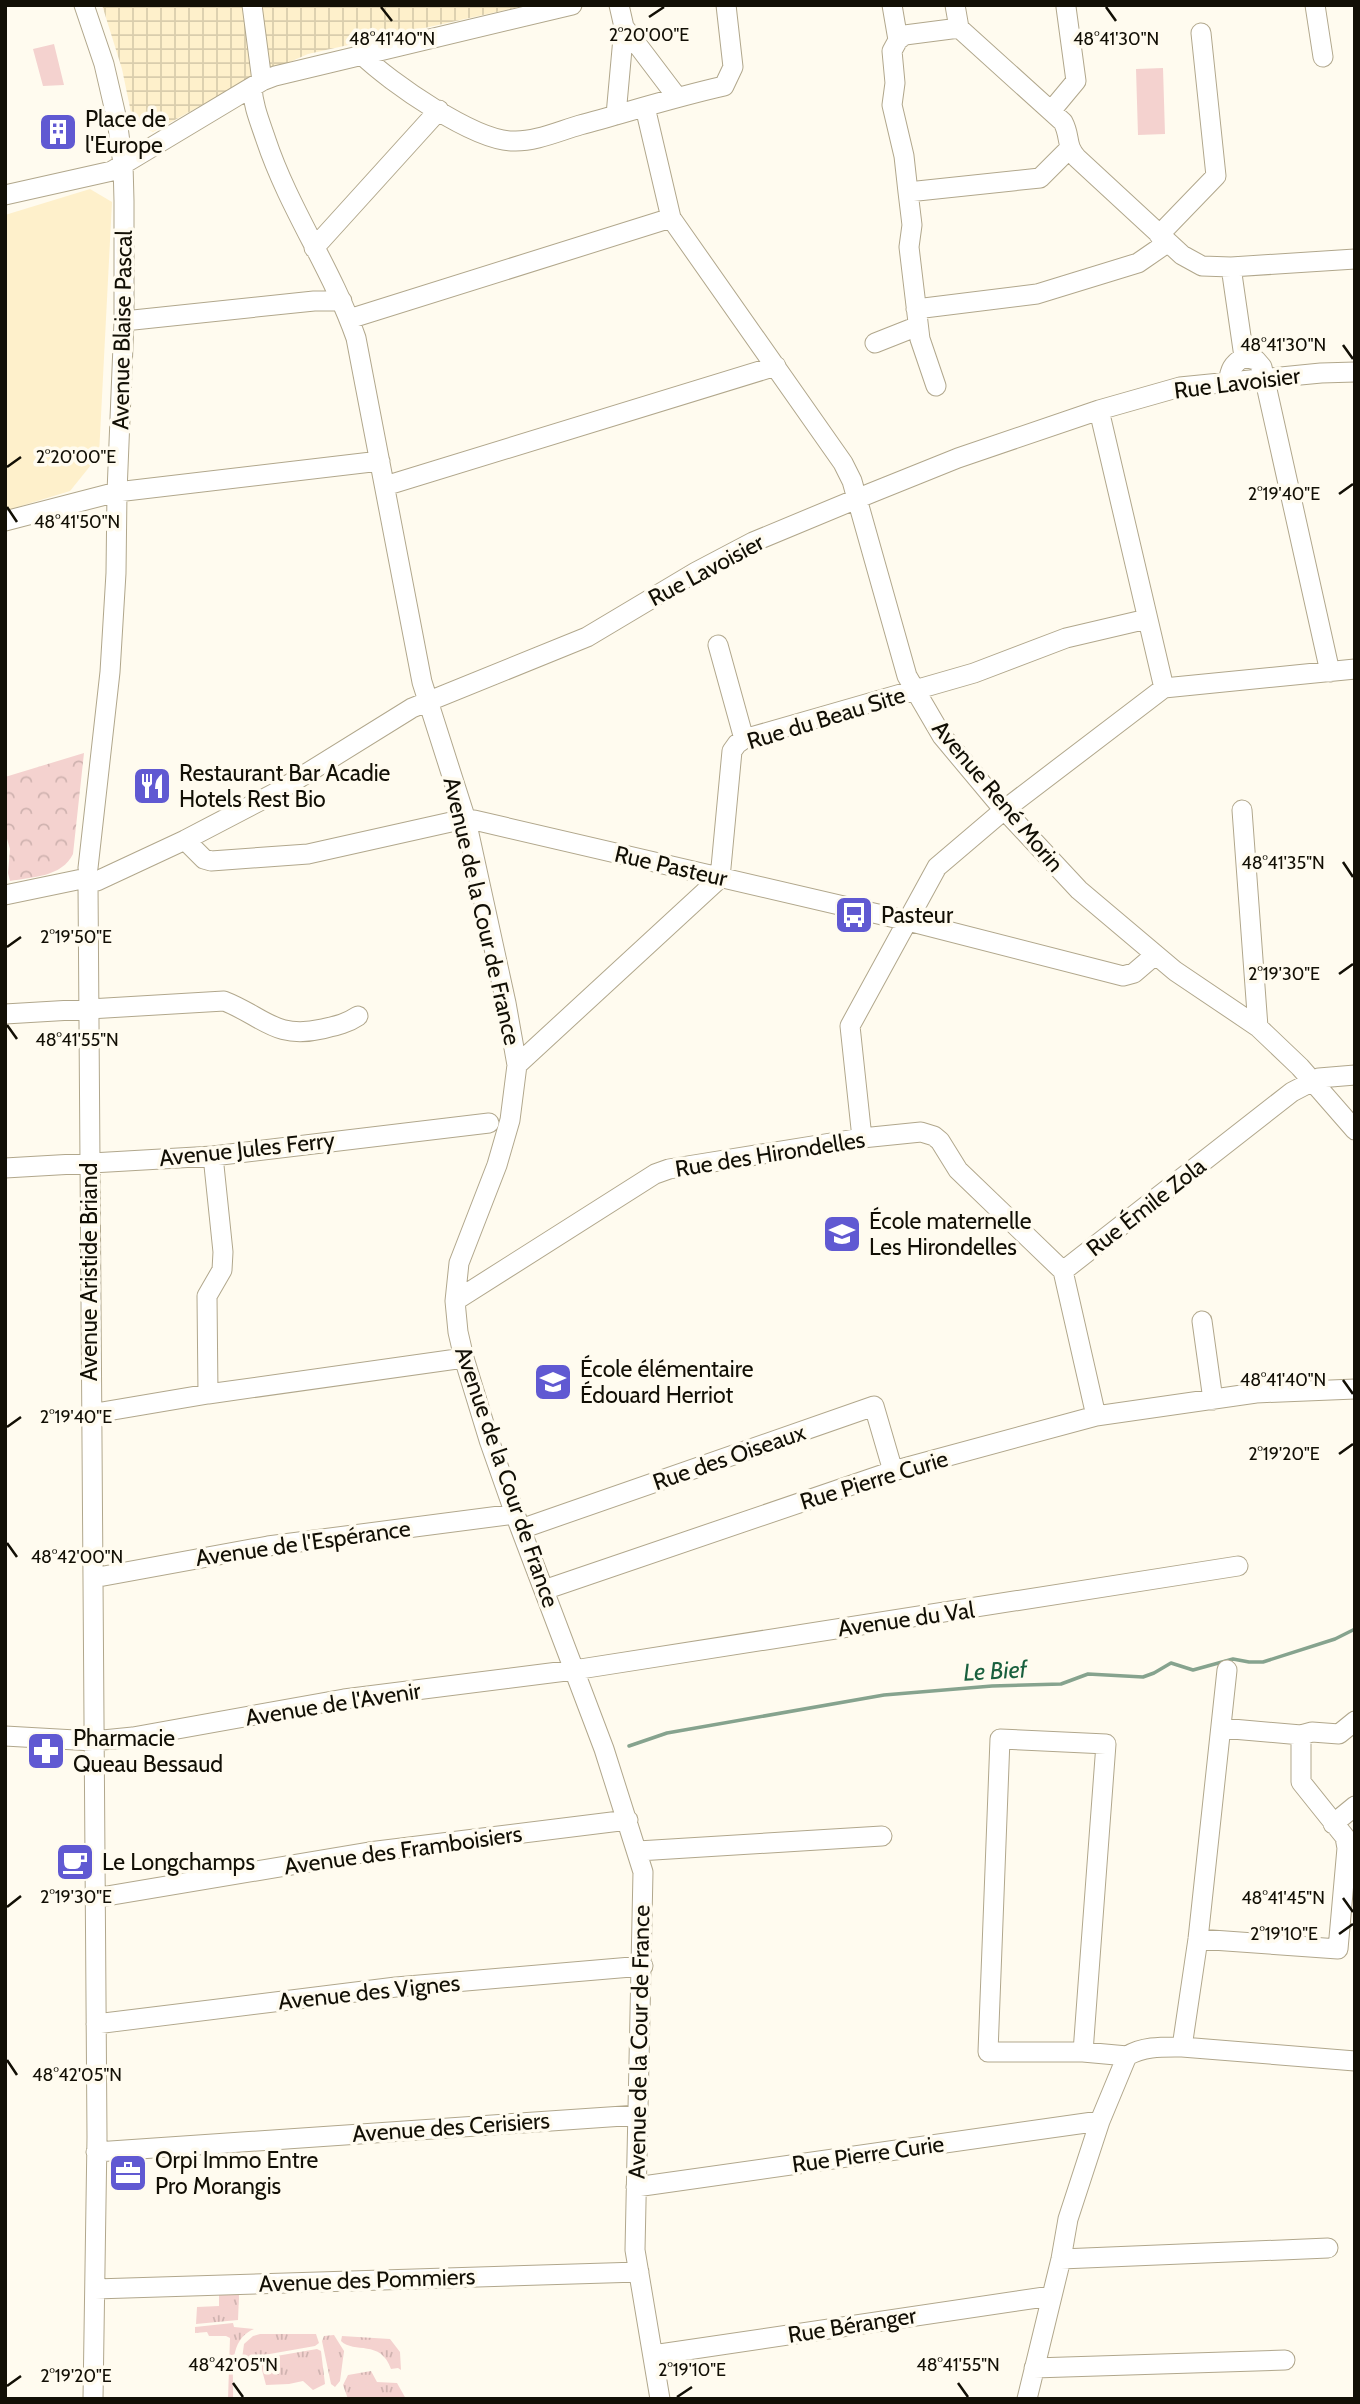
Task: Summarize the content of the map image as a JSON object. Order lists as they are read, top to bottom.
{
  "streets": {
    "street": [
      "Avenue Blaise Pascal",
      "Rue Lavoisier",
      "Rue du Beau Site",
      "Avenue René Morin",
      "Rue Pasteur",
      "Avenue de la Cour de France",
      "Avenue Jules Ferry",
      "Rue des Hirondelles",
      "Rue Émile Zola",
      "Avenue Aristide Briand",
      "Rue des Oiseaux",
      "Rue Pierre Curie",
      "Avenue de l'Espérance",
      "Avenue du Val",
      "Avenue de l'Avenir",
      "Avenue des Framboisiers",
      "Avenue des Vignes",
      "Avenue des Cerisiers",
      "Avenue des Pommiers",
      "Rue Béranger"
    ]
  },
  "crossings": [
    ["Avenue Blaise Pascal", "Rue Lavoisier"],
    ["Avenue Blaise Pascal", "Avenue Aristide Briand"],
    ["Rue Lavoisier", "Avenue René Morin"],
    ["Rue Lavoisier", "Rue Pasteur"],
    ["Rue Lavoisier", "Avenue de la Cour de France"],
    ["Rue Lavoisier", "Avenue Aristide Briand"],
    ["Rue du Beau Site", "Avenue René Morin"],
    ["Rue du Beau Site", "Rue Pasteur"],
    ["Avenue René Morin", "Rue Pasteur"],
    ["Avenue René Morin", "Rue Émile Zola"],
    ["Rue Pasteur", "Avenue de la Cour de France"],
    ["Avenue de la Cour de France", "Rue des Hirondelles"],
    ["Avenue de la Cour de France", "Rue des Oiseaux"],
    ["Avenue de la Cour de France", "Rue Pierre Curie"],
    ["Avenue de la Cour de France", "Avenue de l'Espérance"],
    ["Avenue de la Cour de France", "Avenue du Val"],
    ["Avenue de la Cour de France", "Avenue de l'Avenir"],
    ["Avenue de la Cour de France", "Avenue des Framboisiers"],
    ["Avenue de la Cour de France", "Avenue des Vignes"],
    ["Avenue de la Cour de France", "Avenue des Cerisiers"],
    ["Avenue de la Cour de France", "Avenue des Pommiers"],
    ["Avenue de la Cour de France", "Rue Béranger"],
    ["Avenue Jules Ferry", "Avenue Aristide Briand"],
    ["Rue des Hirondelles", "Rue Émile Zola"],
    ["Rue Émile Zola", "Rue Pierre Curie"],
    ["Avenue Aristide Briand", "Avenue de l'Espérance"],
    ["Avenue Aristide Briand", "Avenue de l'Avenir"],
    ["Avenue Aristide Briand", "Avenue des Framboisiers"],
    ["Avenue Aristide Briand", "Avenue des Vignes"],
    ["Avenue Aristide Briand", "Avenue des Cerisiers"],
    ["Avenue Aristide Briand", "Avenue des Pommiers"],
    ["Rue des Oiseaux", "Rue Pierre Curie"],
    ["Rue des Oiseaux", "Avenue de l'Espérance"],
    ["Avenue du Val", "Avenue de l'Avenir"]
  ],
  "water": ["Le Bief"],
  "places": {
    "building": ["Place de l'Europe"],
    "restaurant": ["Restaurant Bar Acadie Hotels Rest Bio"],
    "bus stop": ["Pasteur"],
    "school or university": ["École maternelle Les Hirondelles", "École élémentaire Édouard Herriot"],
    "pharmacy": ["Pharmacie Queau Bessaud"],
    "cafe": ["Le Longchamps"],
    "office": ["Orpi Immo Entre Pro Morangis"]
  },
  "coordinates": [
    "2°20'00\"E",
    "48°41'40\"N",
    "48°41'30\"N",
    "2°19'40\"E",
    "48°41'50\"N",
    "48°41'35\"N",
    "2°19'50\"E",
    "2°19'30\"E",
    "48°41'55\"N",
    "2°19'20\"E",
    "48°42'00\"N",
    "48°41'45\"N",
    "2°19'10\"E",
    "48°42'05\"N"
  ]
}
